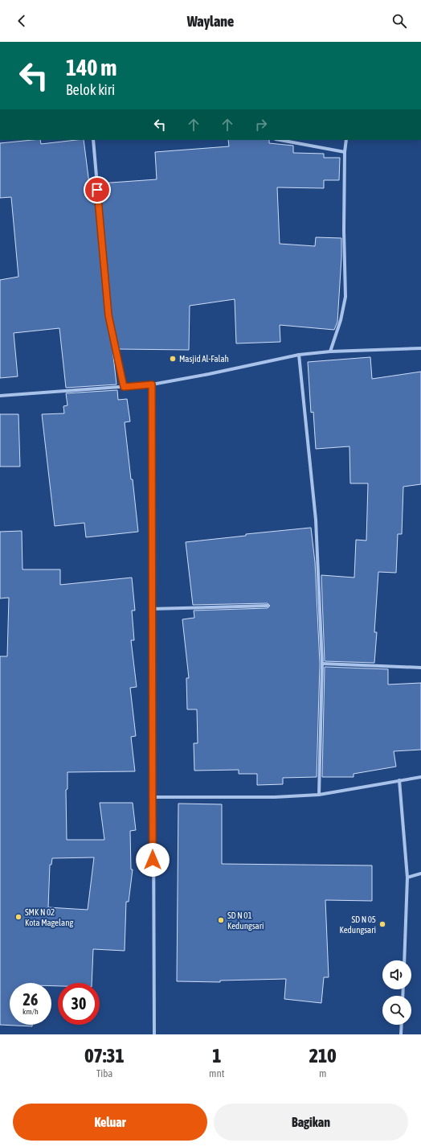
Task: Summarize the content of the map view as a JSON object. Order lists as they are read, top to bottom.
{
  "places": [
    "Masjid Al-Falah",
    "SMK N 02 Kota Magelang",
    "SD N 01 Kedungsari",
    "SD N 05 Kedungsari"
  ],
  "page": {
    "header": "Waylane",
    "turn": ["140 m", "Belok kiri"],
    "speed": "26 km/h",
    "limit": "30",
    "eta": [
      "07:31",
      "Tiba",
      "1",
      "mnt",
      "210",
      "m"
    ],
    "buttons": ["Keluar", "Bagikan"]
  }
}
